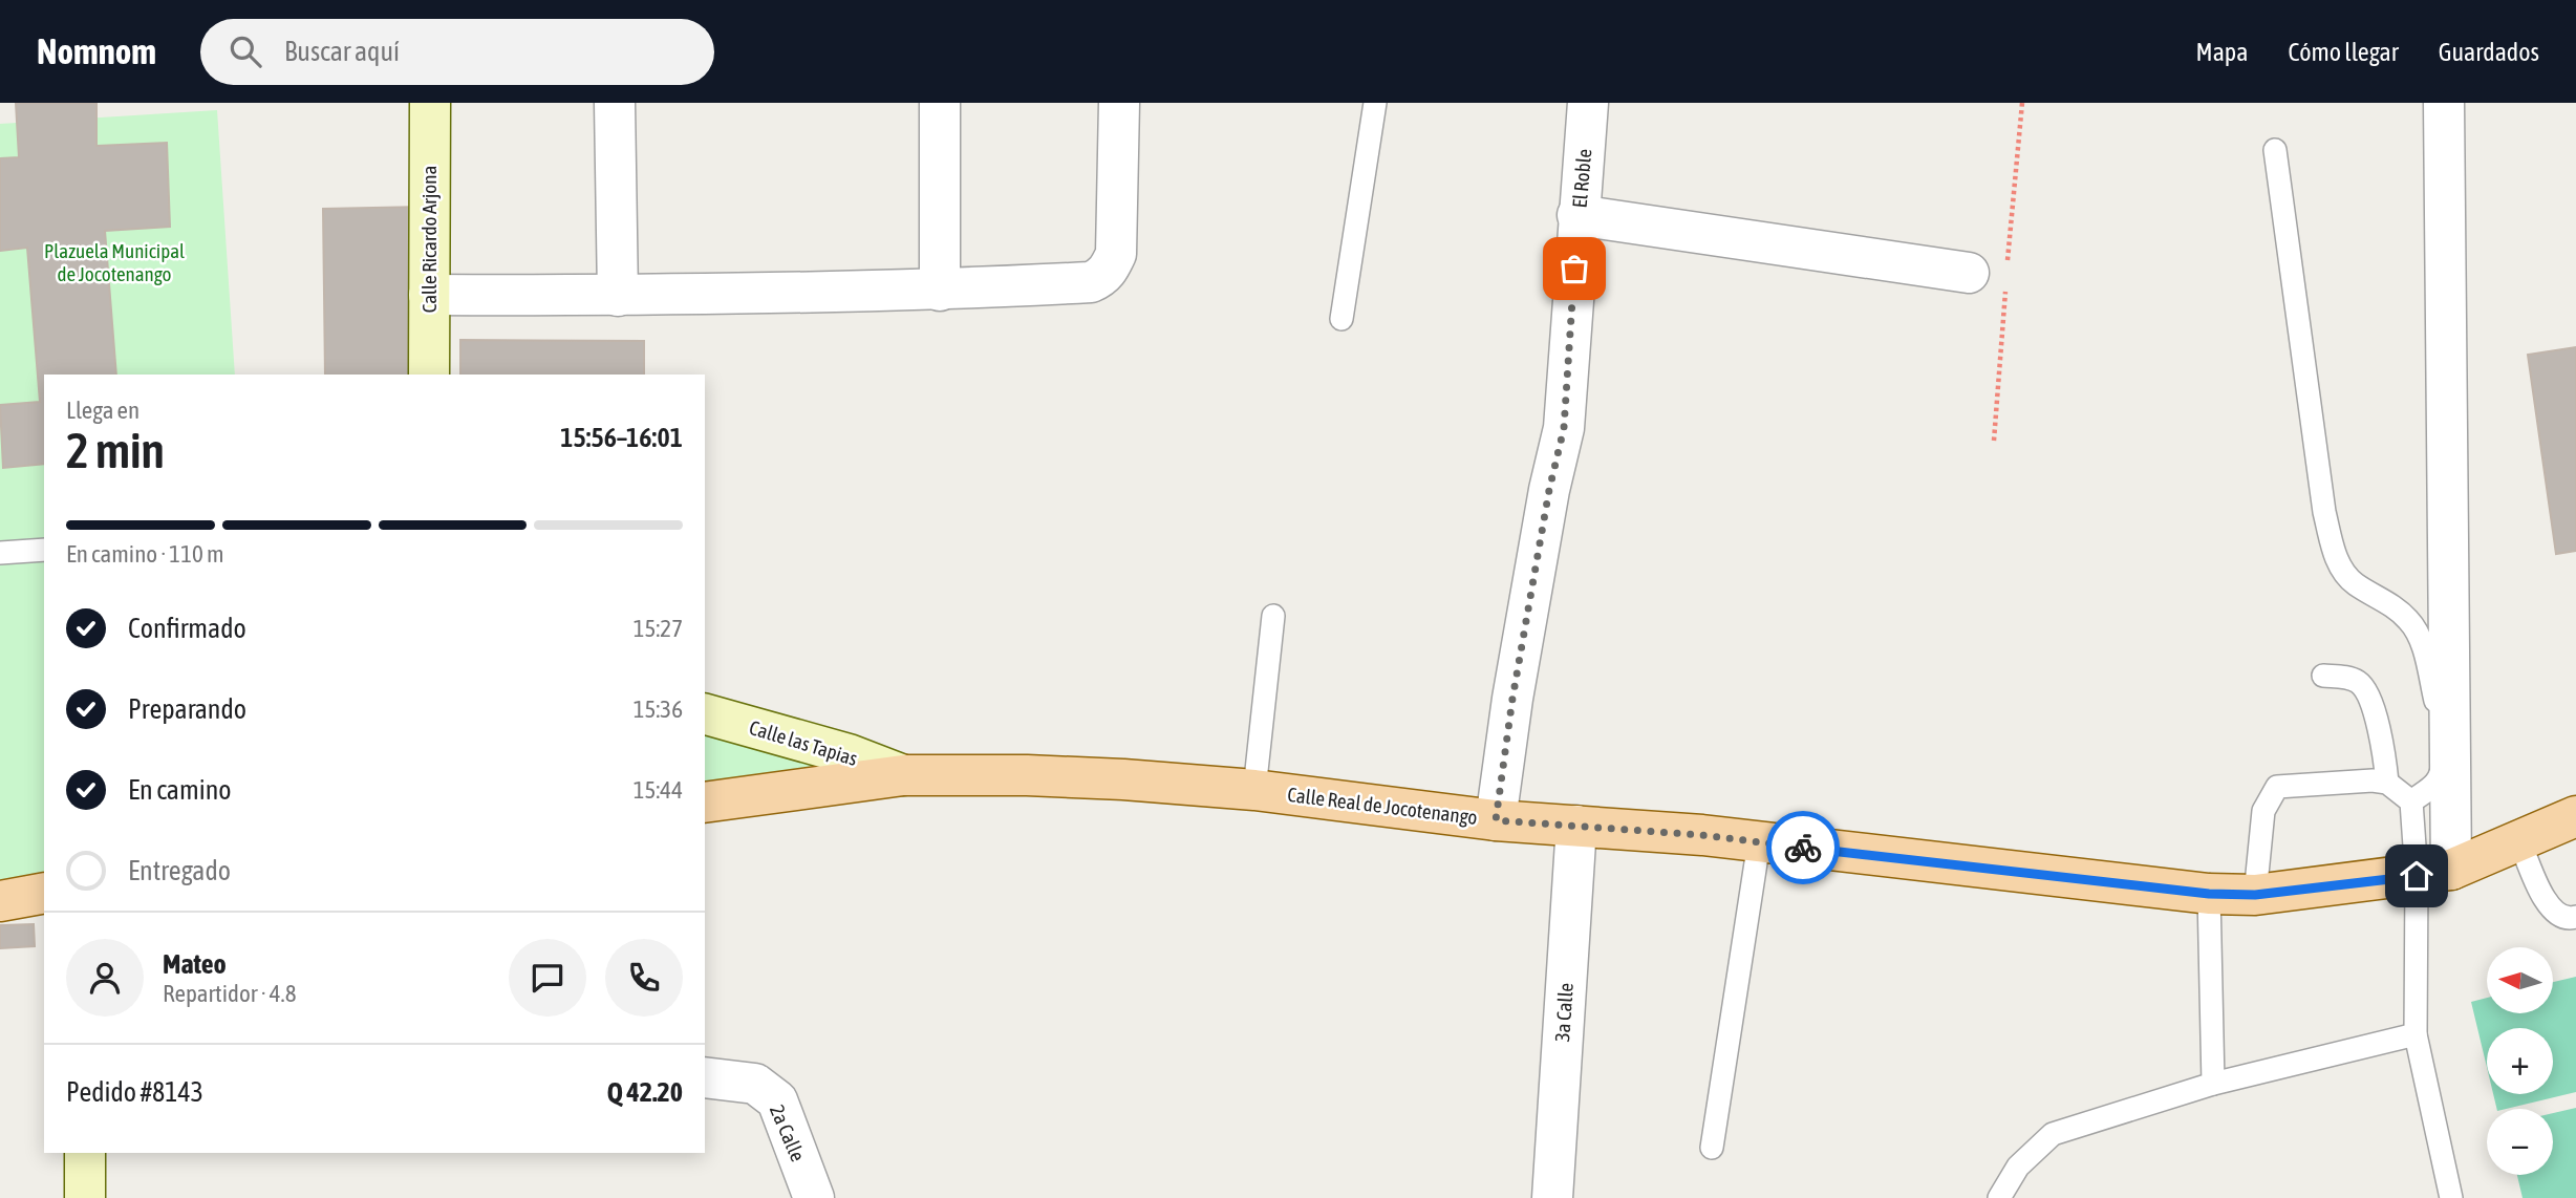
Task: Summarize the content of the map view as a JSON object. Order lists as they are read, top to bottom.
{
  "streets": {
    "main road": ["Calle Real de Jocotenango"],
    "street": [
      "El Roble",
      "Calle Ricardo Arjona",
      "Calle las Tapias",
      "3a Calle",
      "2a Calle"
    ]
  },
  "crossings": [
    ["El Roble", "Calle Real de Jocotenango"],
    ["Calle las Tapias", "Calle Real de Jocotenango"],
    ["Calle Real de Jocotenango", "3a Calle"]
  ],
  "parks": ["Plazuela Municipal de Jocotenango"],
  "north": "left",
  "page": {
    "header": "Nomnom",
    "search": "Buscar aquí",
    "nav": ["Mapa", "Cómo llegar", "Guardados"],
    "heading": ["2 min", "Llega en", "15:56–16:01"],
    "panel": [
      "Mateo",
      "Repartidor · 4.8",
      "Pedido #8143",
      "Q 42.20"
    ],
    "bar": "En camino · 110 m",
    "list": [
      ["Confirmado", "15:27"],
      ["Preparando", "15:36"],
      ["En camino", "15:44"],
      "Entregado"
    ],
    "map_buttons": ["+", "−"]
  }
}
